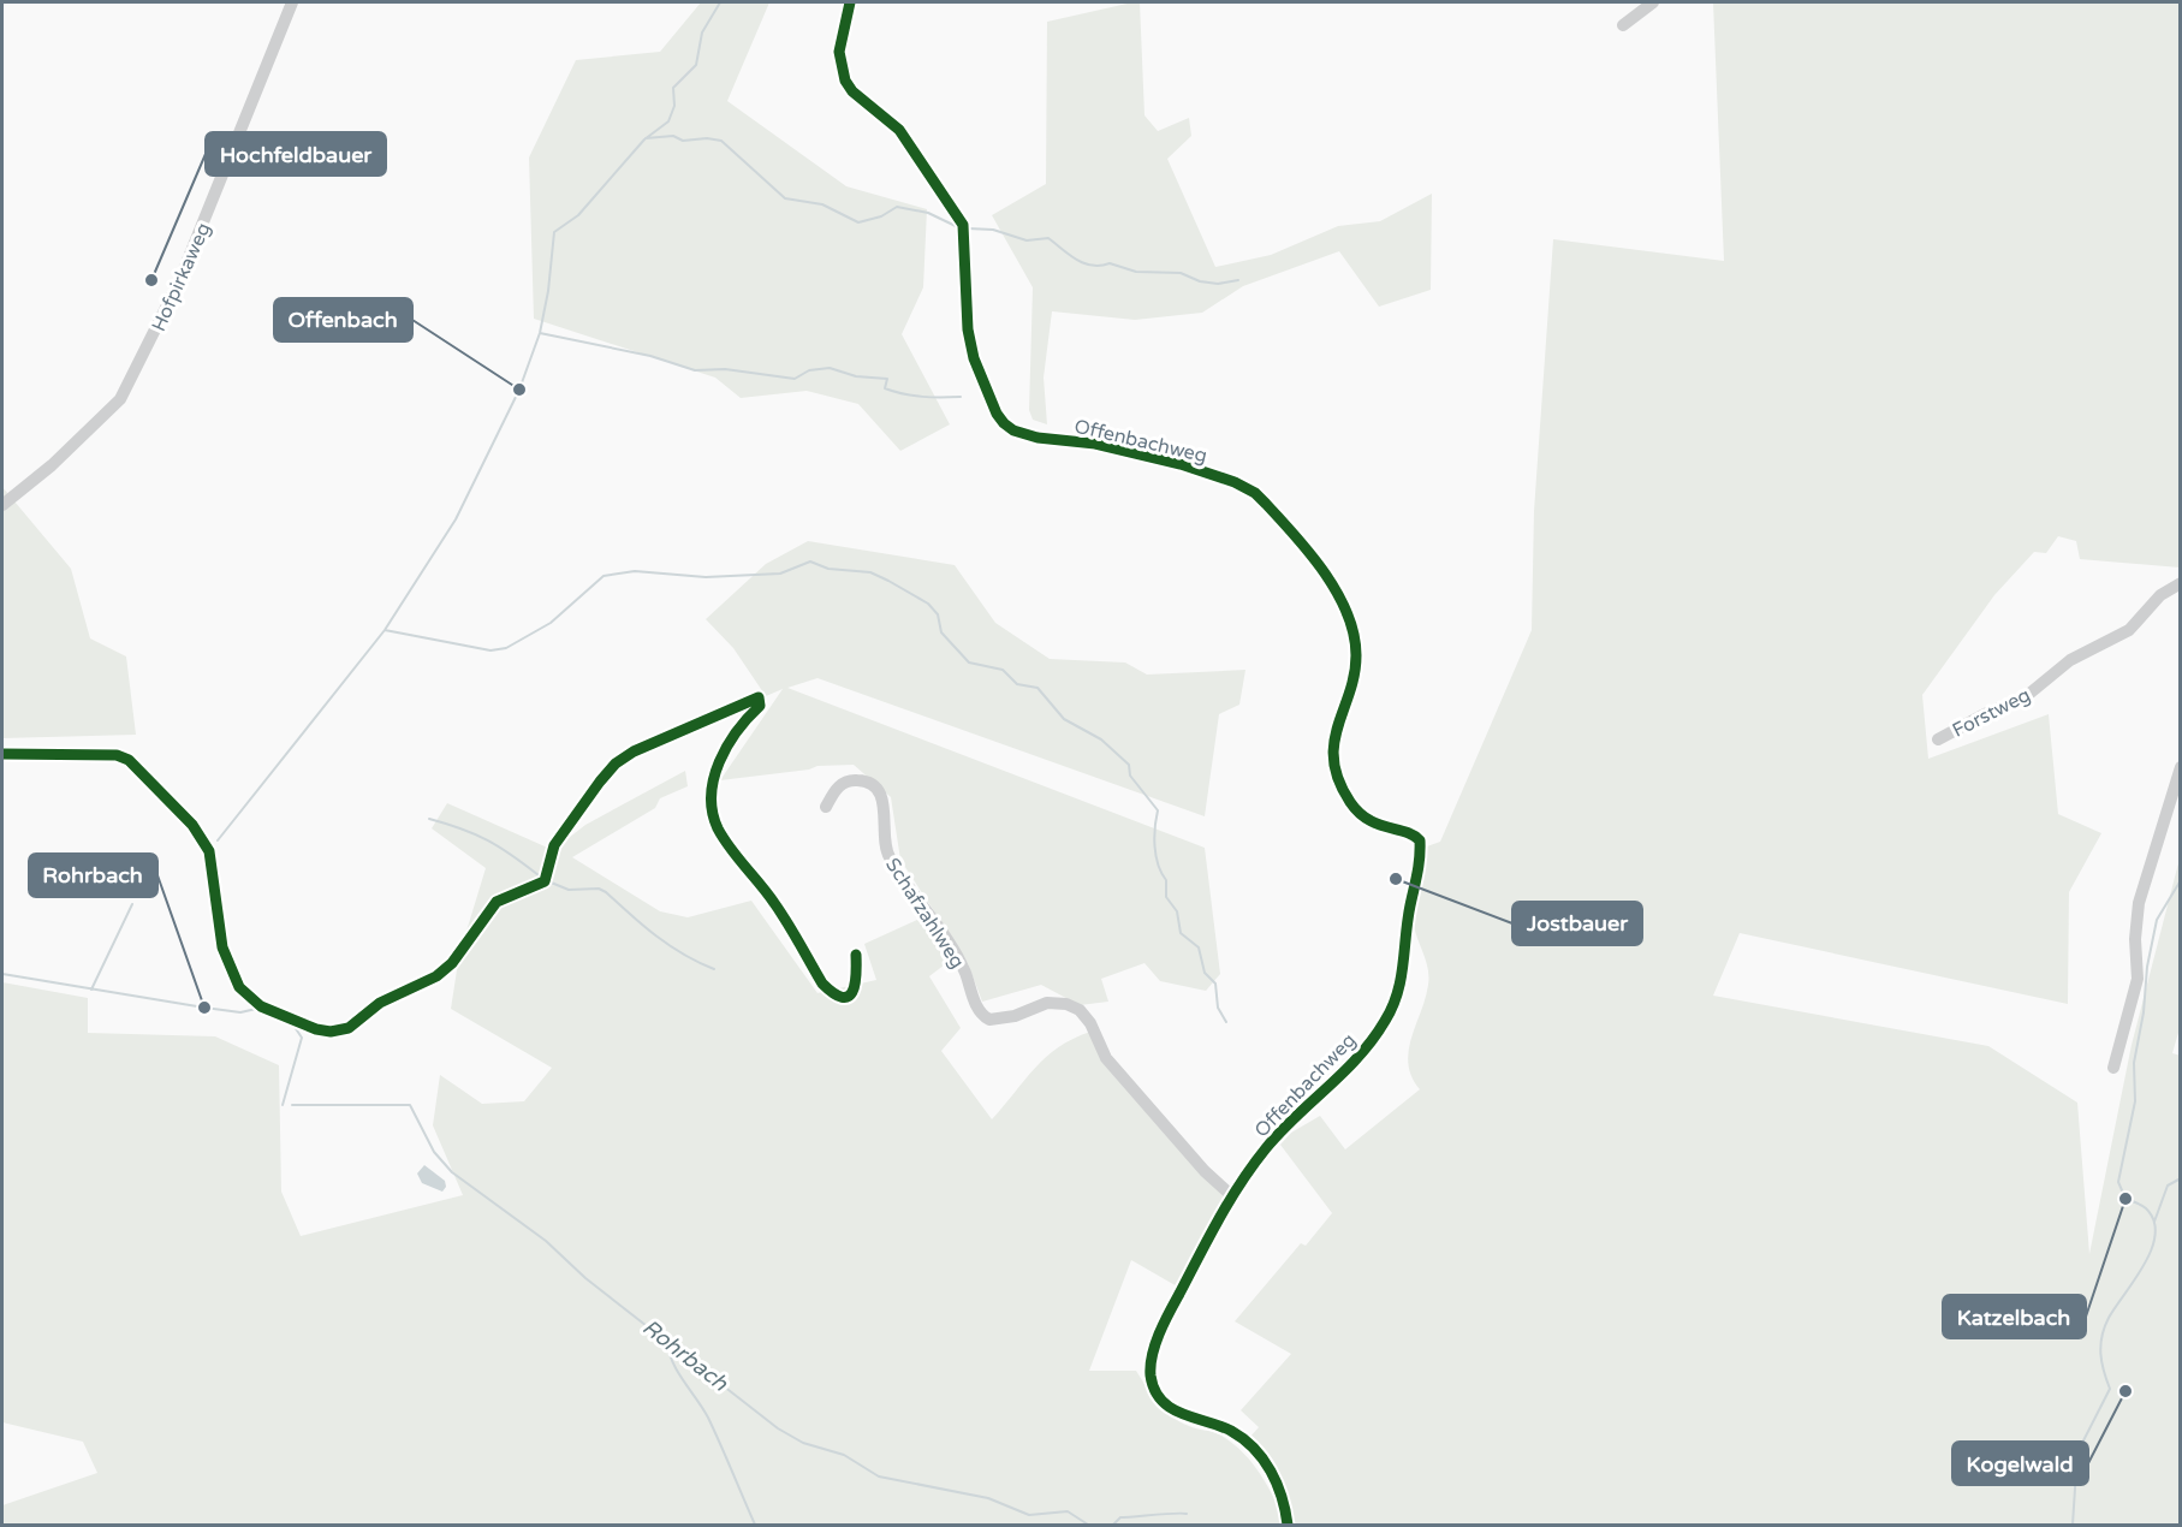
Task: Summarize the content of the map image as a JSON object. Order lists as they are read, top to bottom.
{
  "streets": {
    "street": [
      "Hofpirkaweg",
      "Offenbachweg",
      "Forstweg",
      "Schafzahlweg"
    ]
  },
  "crossings": [
    ["Offenbachweg", "Schafzahlweg"]
  ],
  "water": ["Rohrbach"],
  "places": [
    "Hochfeldbauer",
    "Offenbach",
    "Jostbauer",
    "Rohrbach",
    "Katzelbach",
    "Kogelwald"
  ]
}
